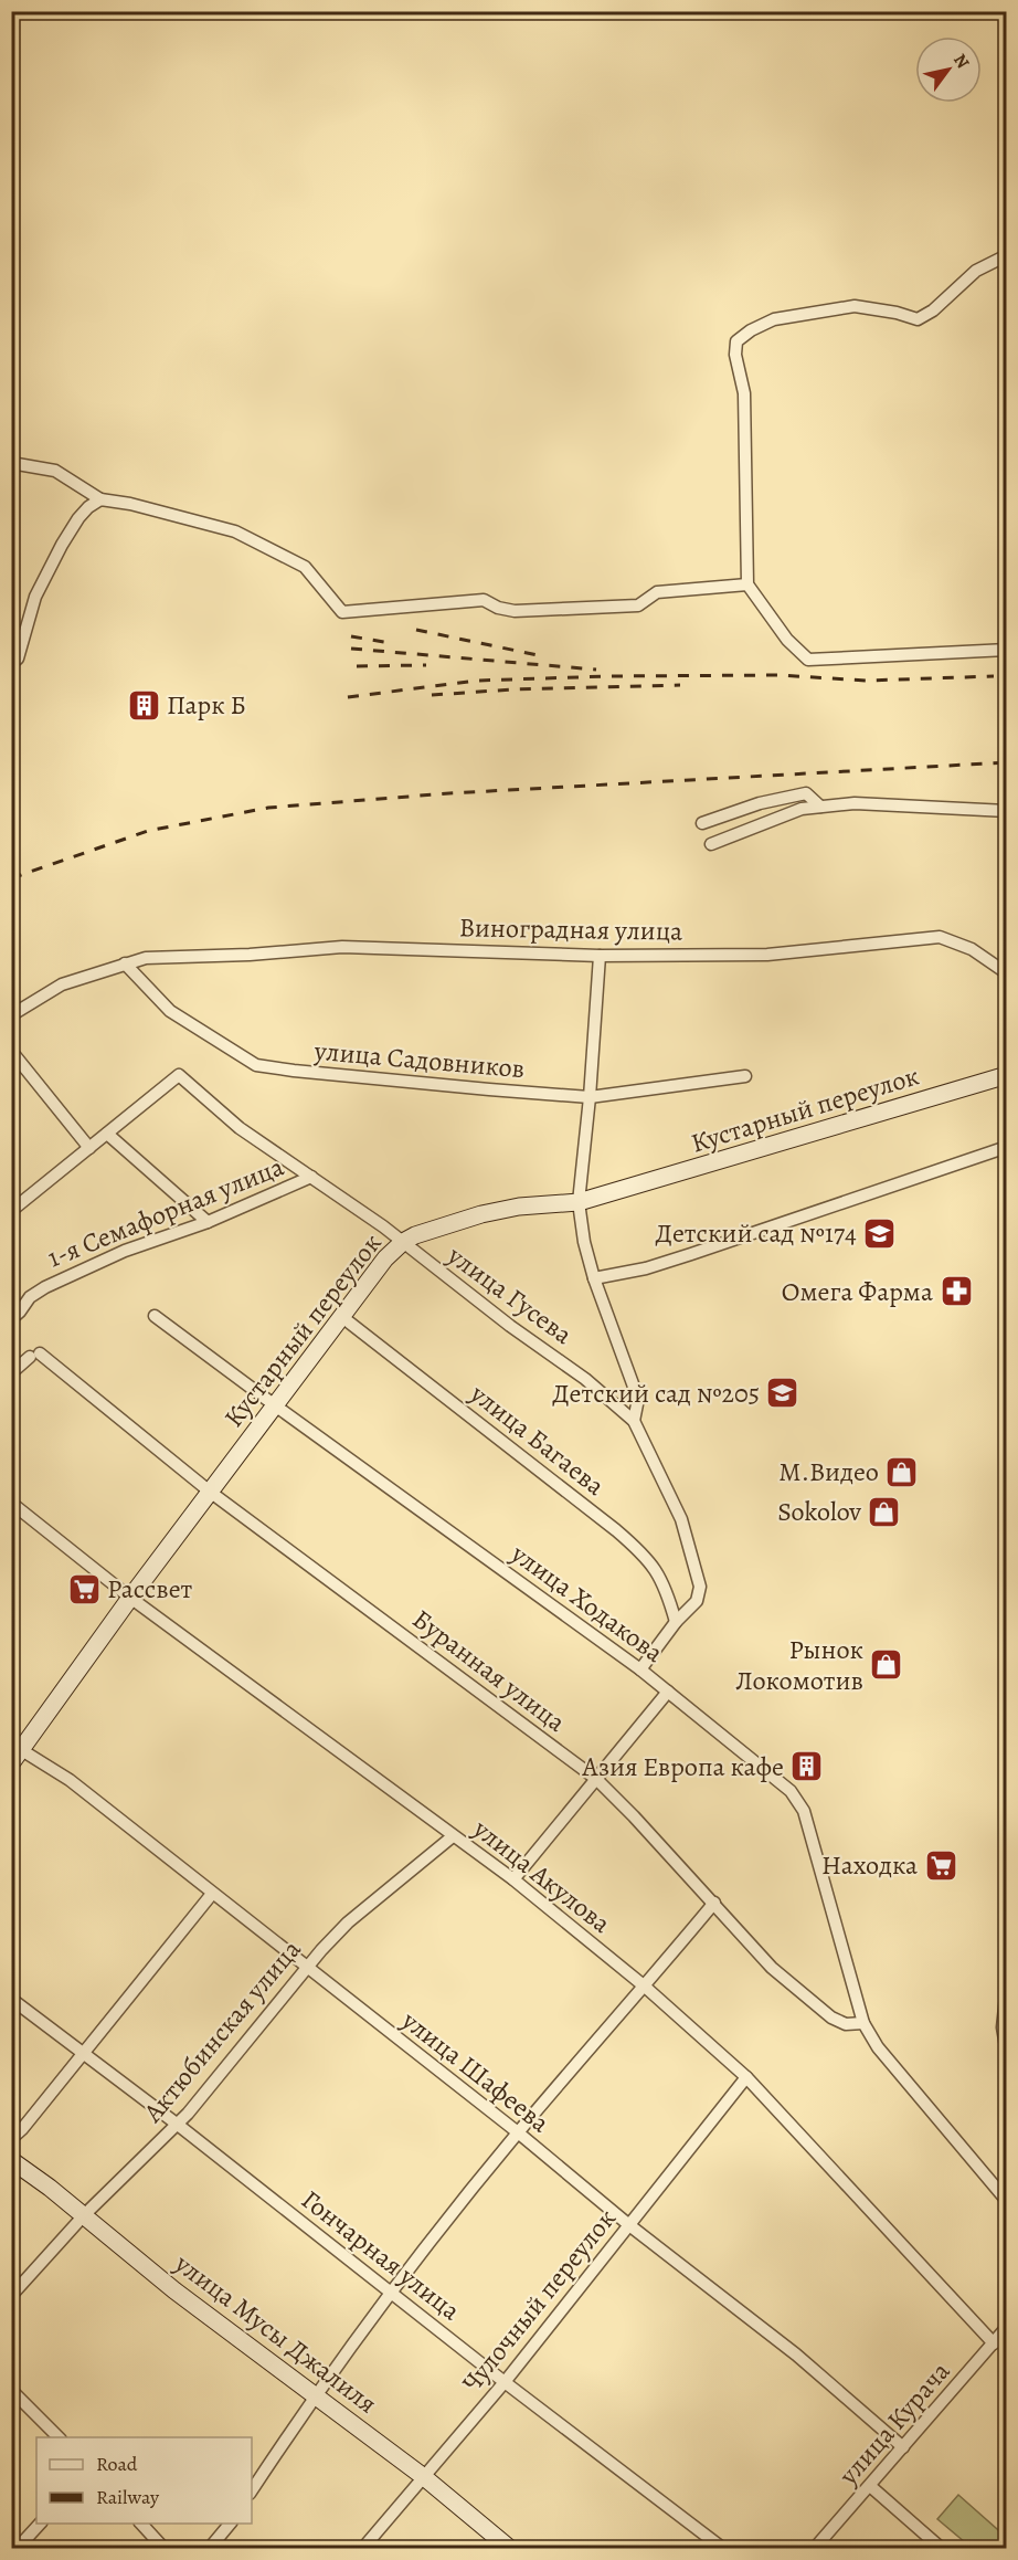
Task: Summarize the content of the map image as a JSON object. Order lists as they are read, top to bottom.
{
  "streets": {
    "street": [
      "Виноградная улица",
      "улица Садовников",
      "Кустарный переулок",
      "1-я Семафорная улица",
      "улица Гусева",
      "улица Багаева",
      "улица Ходакова",
      "Буранная улица",
      "улица Акулова",
      "Актюбинская улица",
      "улица Шафеева",
      "Гончарная улица",
      "Чулочный переулок",
      "улица Мусы Джалиля",
      "улица Курача"
    ]
  },
  "crossings": [
    ["Виноградная улица", "улица Садовников"],
    ["Кустарный переулок", "улица Гусева"],
    ["Кустарный переулок", "улица Багаева"],
    ["Кустарный переулок", "улица Ходакова"],
    ["Кустарный переулок", "Буранная улица"],
    ["Кустарный переулок", "улица Акулова"],
    ["Кустарный переулок", "улица Шафеева"],
    ["1-я Семафорная улица", "улица Гусева"],
    ["улица Гусева", "улица Багаева"],
    ["улица Ходакова", "Буранная улица"],
    ["улица Акулова", "Актюбинская улица"],
    ["улица Акулова", "Чулочный переулок"],
    ["улица Акулова", "улица Курача"],
    ["Актюбинская улица", "улица Шафеева"],
    ["Актюбинская улица", "Гончарная улица"],
    ["Актюбинская улица", "улица Мусы Джалиля"],
    ["улица Шафеева", "Чулочный переулок"],
    ["улица Шафеева", "улица Курача"],
    ["Гончарная улица", "Чулочный переулок"],
    ["Чулочный переулок", "улица Мусы Джалиля"]
  ],
  "places": {
    "building": ["Парк Б", "Азия Европа кафе"],
    "school or university": ["Детский сад №174", "Детский сад №205"],
    "pharmacy": ["Омега Фарма"],
    "shop": ["М.Видео", "Sokolov", "Рынок Локомотив"],
    "supermarket": ["Рассвет", "Находка"]
  },
  "legend": ["Road", "Railway"],
  "north": "top right"
}
